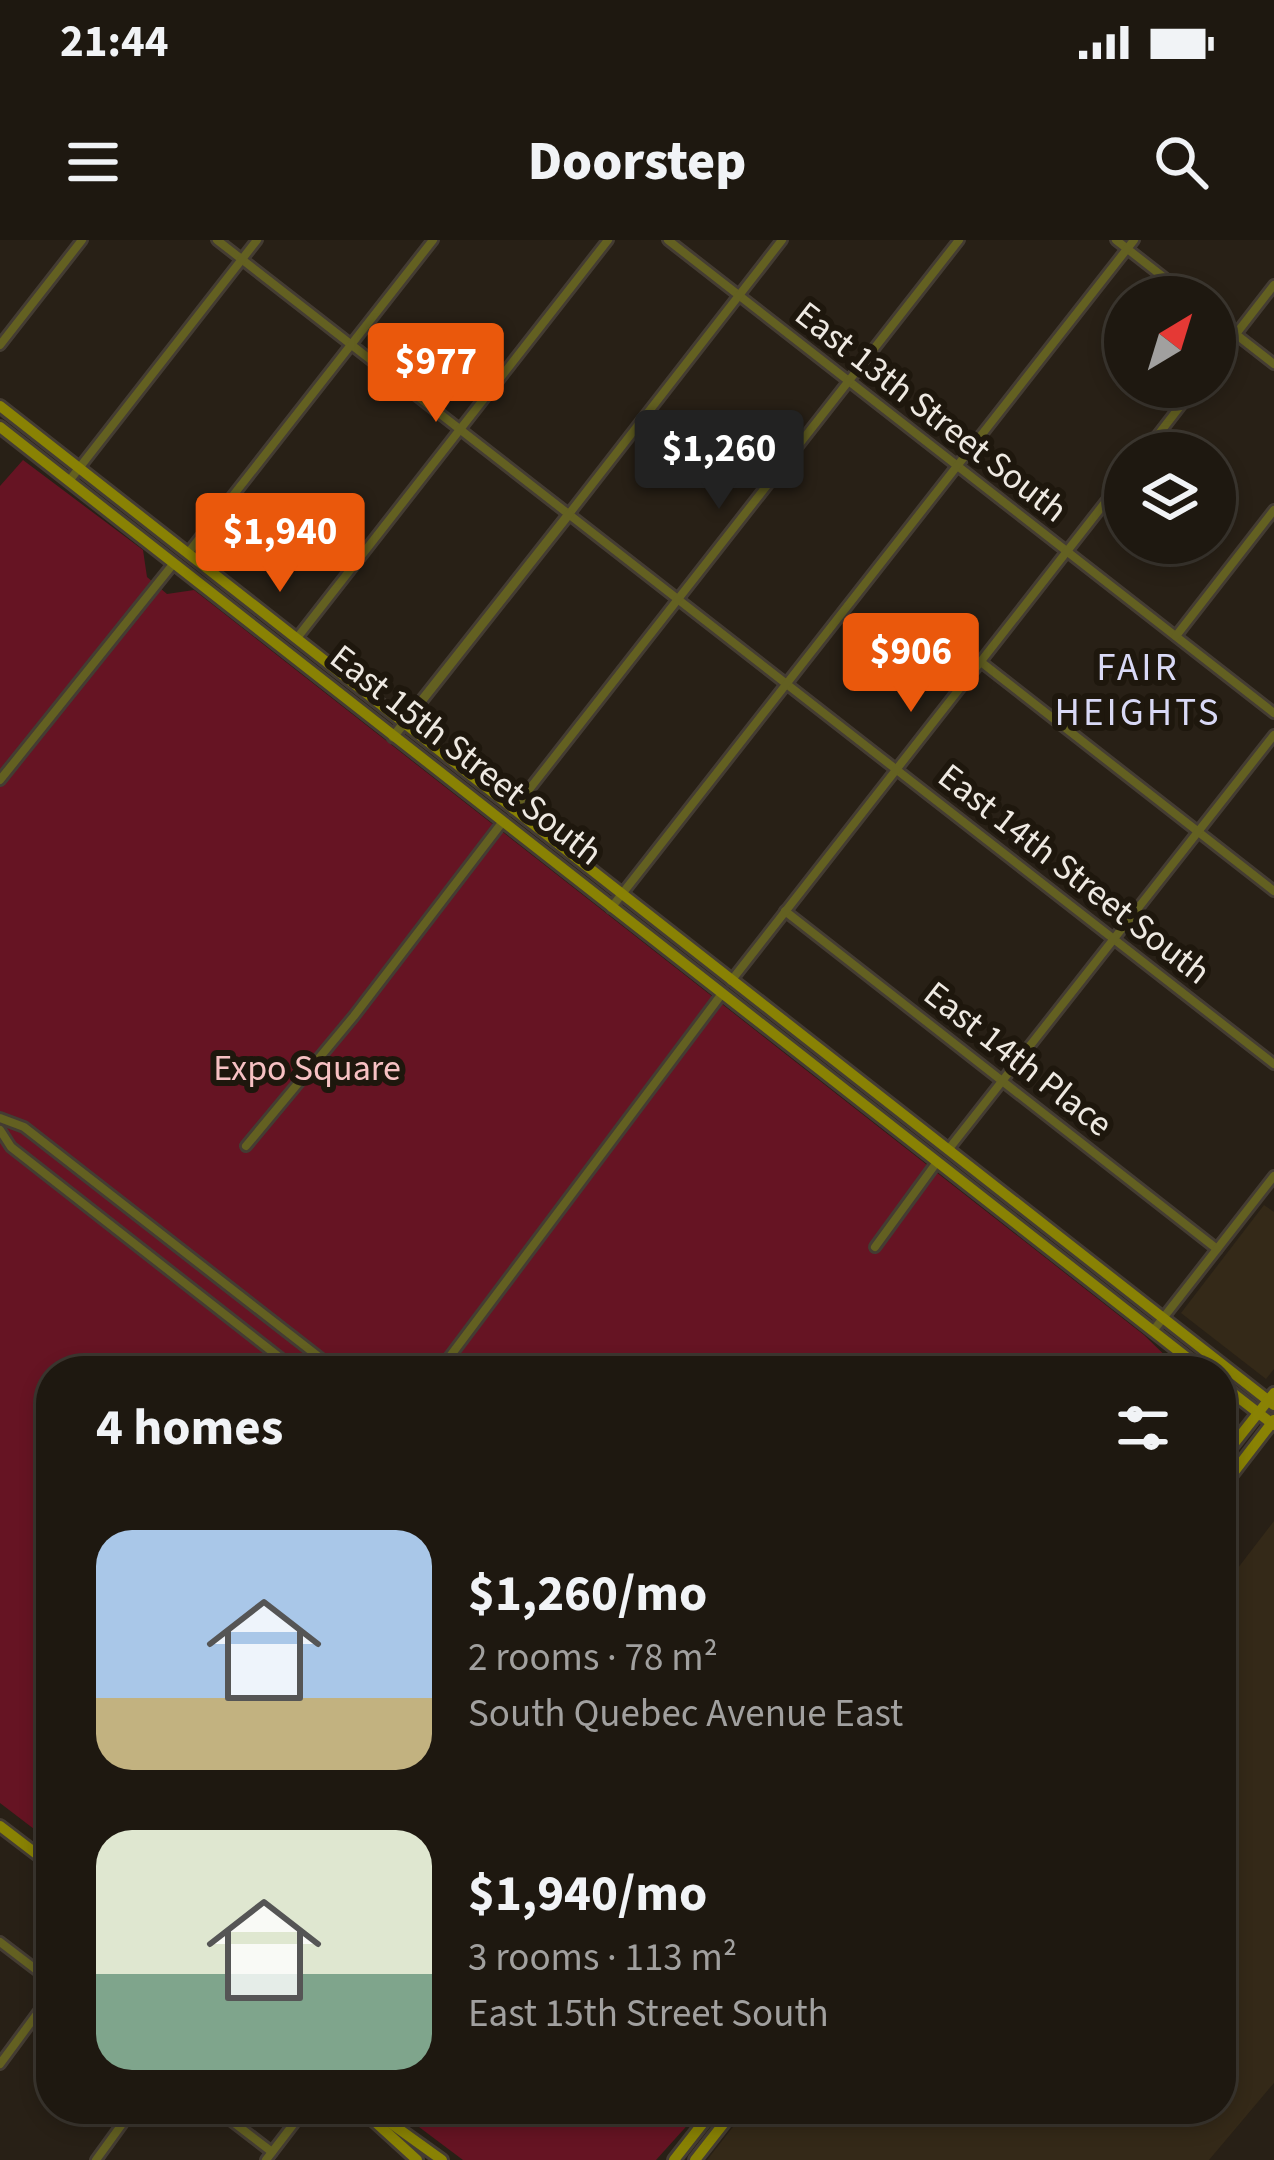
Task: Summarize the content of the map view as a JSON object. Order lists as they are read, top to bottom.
{
  "streets": {
    "main road": ["East 15th Street South"],
    "street": ["East 13th Street South", "East 14th Street South", "East 14th Place"]
  },
  "districts": ["FAIR HEIGHTS"],
  "parks": ["Expo Square"],
  "north": "top right",
  "page": {
    "status": "21:44",
    "header": "Doorstep",
    "price": [
      "$977",
      "$1,260",
      "$1,940",
      "$906"
    ],
    "heading": "4 homes",
    "list": [
      {
        "name": "$1,260/mo",
        "note": "2 rooms · 78 m² · South Quebec Avenue East"
      },
      {
        "name": "$1,940/mo",
        "note": "3 rooms · 113 m² · East 15th Street South"
      }
    ]
  }
}
